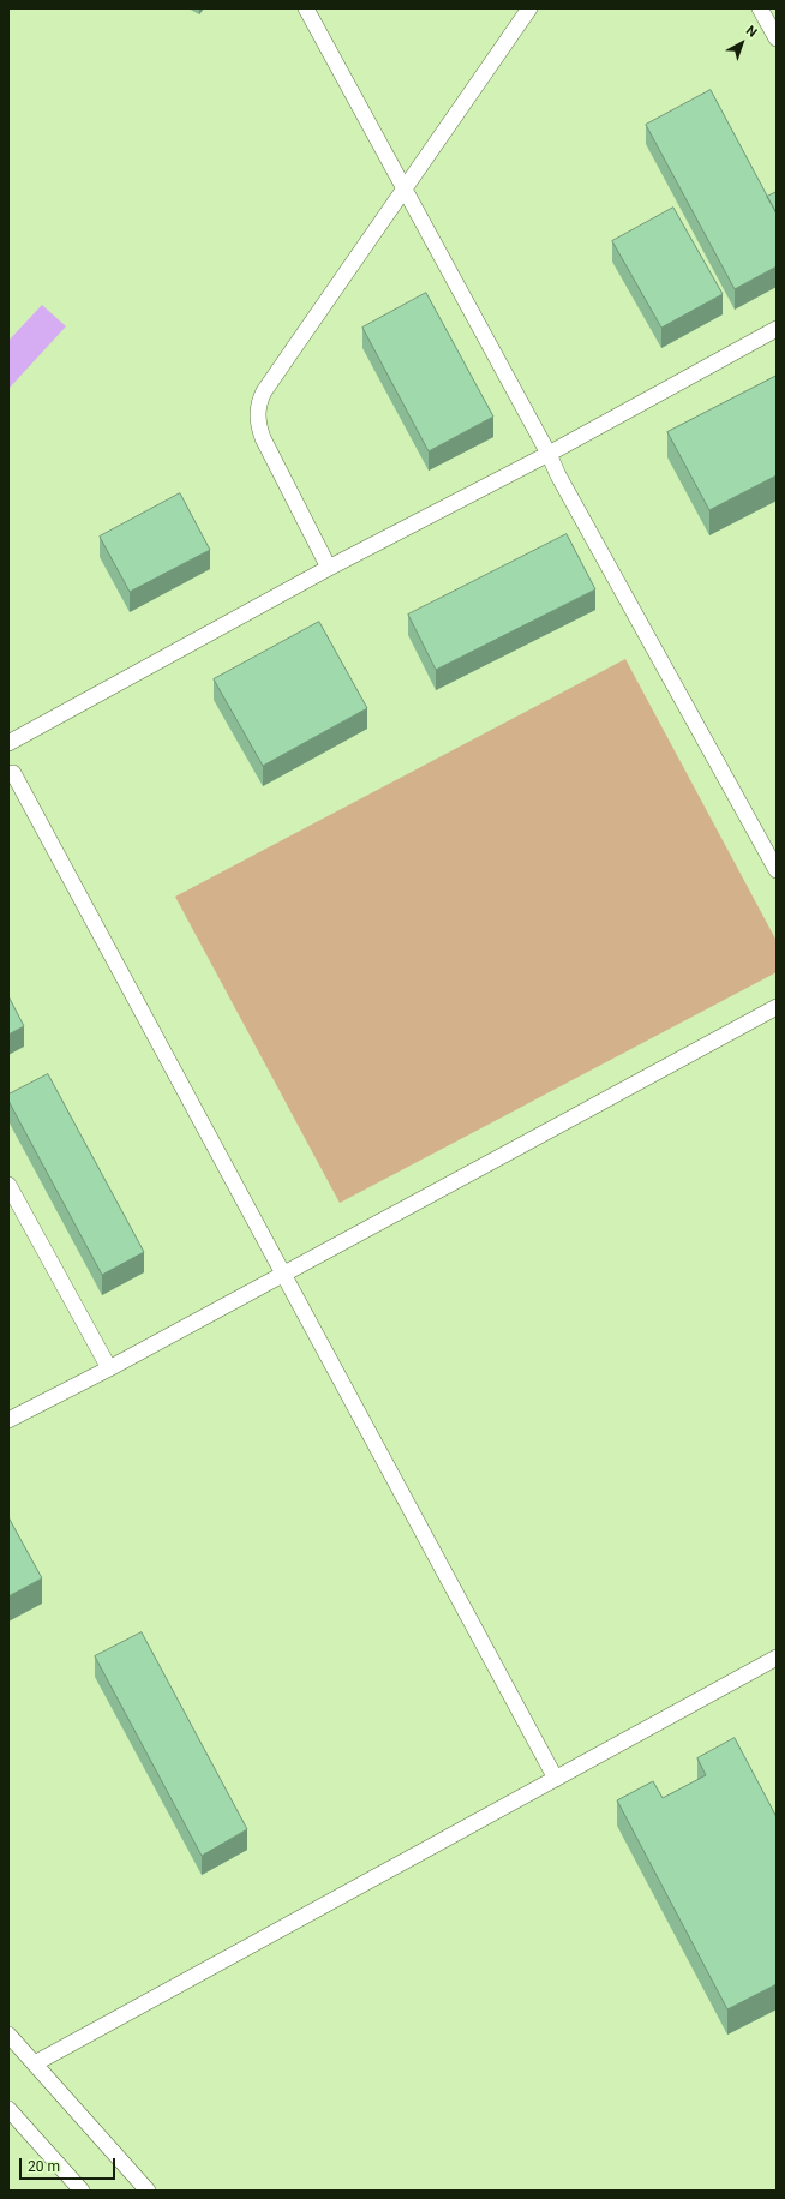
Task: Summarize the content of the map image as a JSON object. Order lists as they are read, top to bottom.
{
  "scale_bar": "20 m",
  "north": "top right"
}
